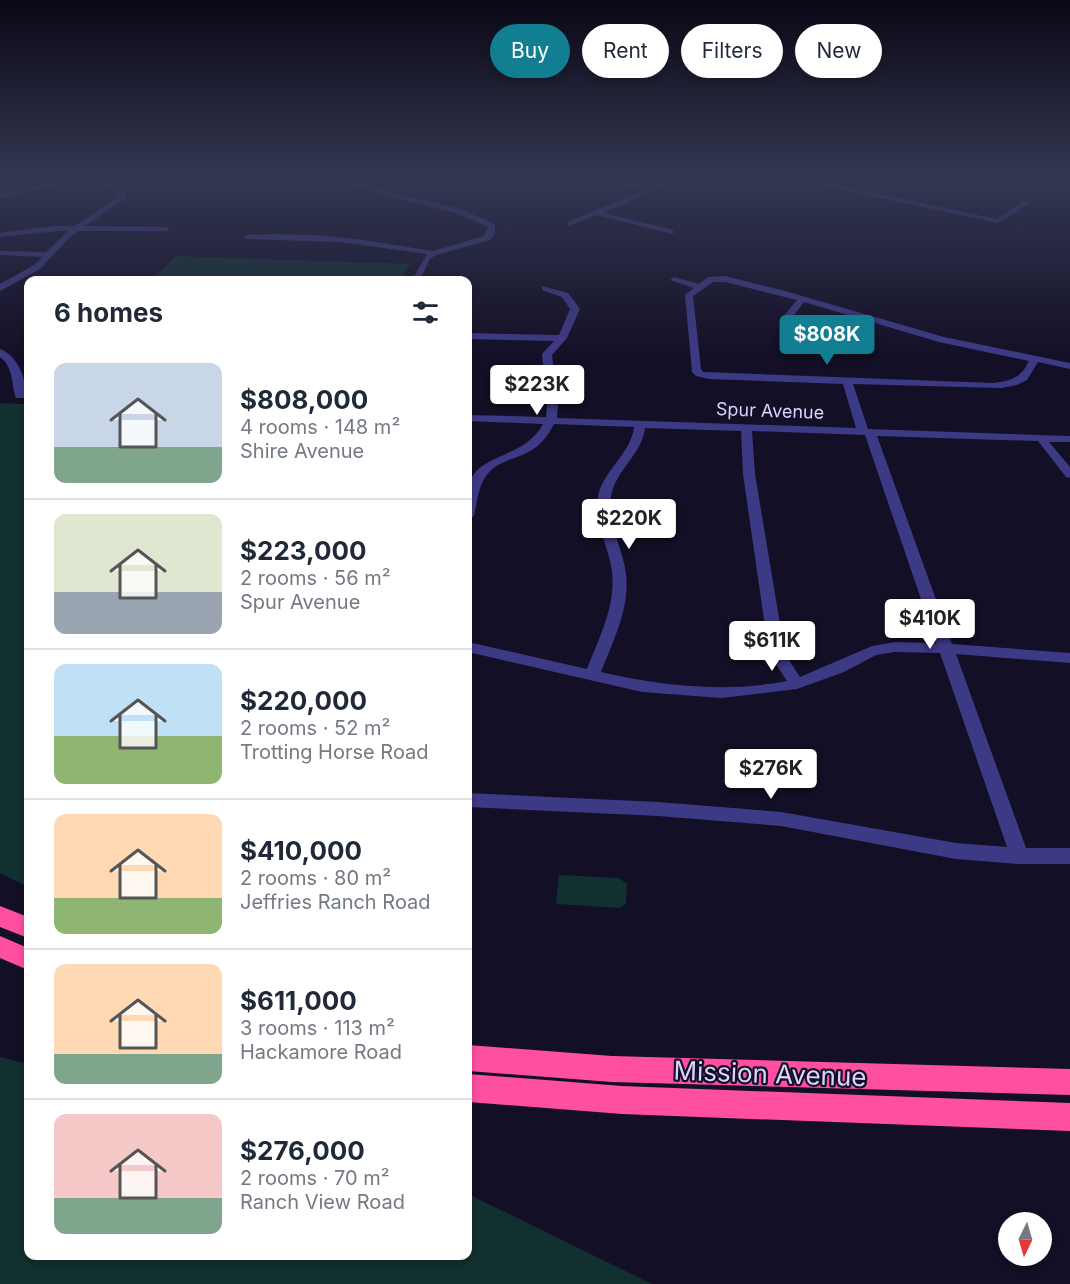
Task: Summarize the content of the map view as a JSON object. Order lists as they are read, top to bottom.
{
  "streets": {
    "highway": ["Mission Avenue"],
    "street": ["Spur Avenue"]
  },
  "north": "bottom",
  "page": {
    "chip": [
      "Buy",
      "Rent",
      "Filters",
      "New"
    ],
    "heading": "6 homes",
    "price": [
      "$808K",
      "$223K",
      "$220K",
      "$410K",
      "$611K",
      "$276K"
    ],
    "list": [
      {
        "name": "$808,000",
        "note": "4 rooms · 148 m² · Shire Avenue"
      },
      {
        "name": "$223,000",
        "note": "2 rooms · 56 m² · Spur Avenue"
      },
      {
        "name": "$220,000",
        "note": "2 rooms · 52 m² · Trotting Horse Road"
      },
      {
        "name": "$410,000",
        "note": "2 rooms · 80 m² · Jeffries Ranch Road"
      },
      {
        "name": "$611,000",
        "note": "3 rooms · 113 m² · Hackamore Road"
      },
      {
        "name": "$276,000",
        "note": "2 rooms · 70 m² · Ranch View Road"
      }
    ]
  }
}
